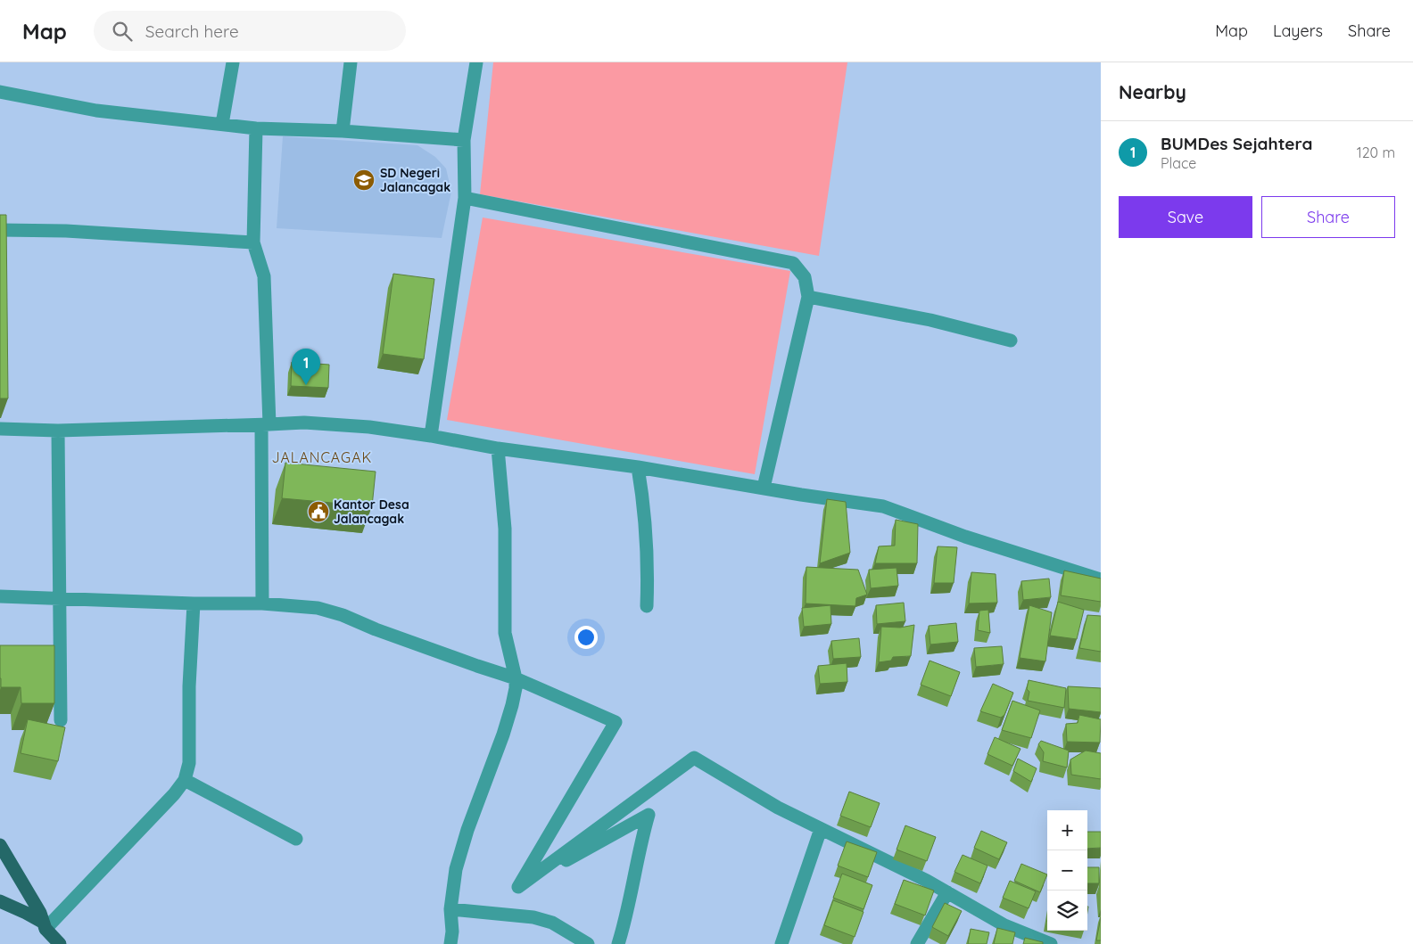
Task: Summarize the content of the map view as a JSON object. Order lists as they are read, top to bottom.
{
  "districts": ["JALANCAGAK"],
  "places": {
    "school or university": ["SD Negeri Jalancagak"],
    "public building": ["Kantor Desa Jalancagak"]
  },
  "page": {
    "header": "Map",
    "search": "Search here",
    "nav": ["Map", "Layers", "Share"],
    "heading": "Nearby",
    "list": [
      {
        "mark": "1",
        "name": "BUMDes Sejahtera",
        "note": "Place",
        "value": "120 m"
      }
    ],
    "buttons": ["Save", "Share"],
    "pins": "1",
    "map_buttons": ["+", "−"]
  }
}
